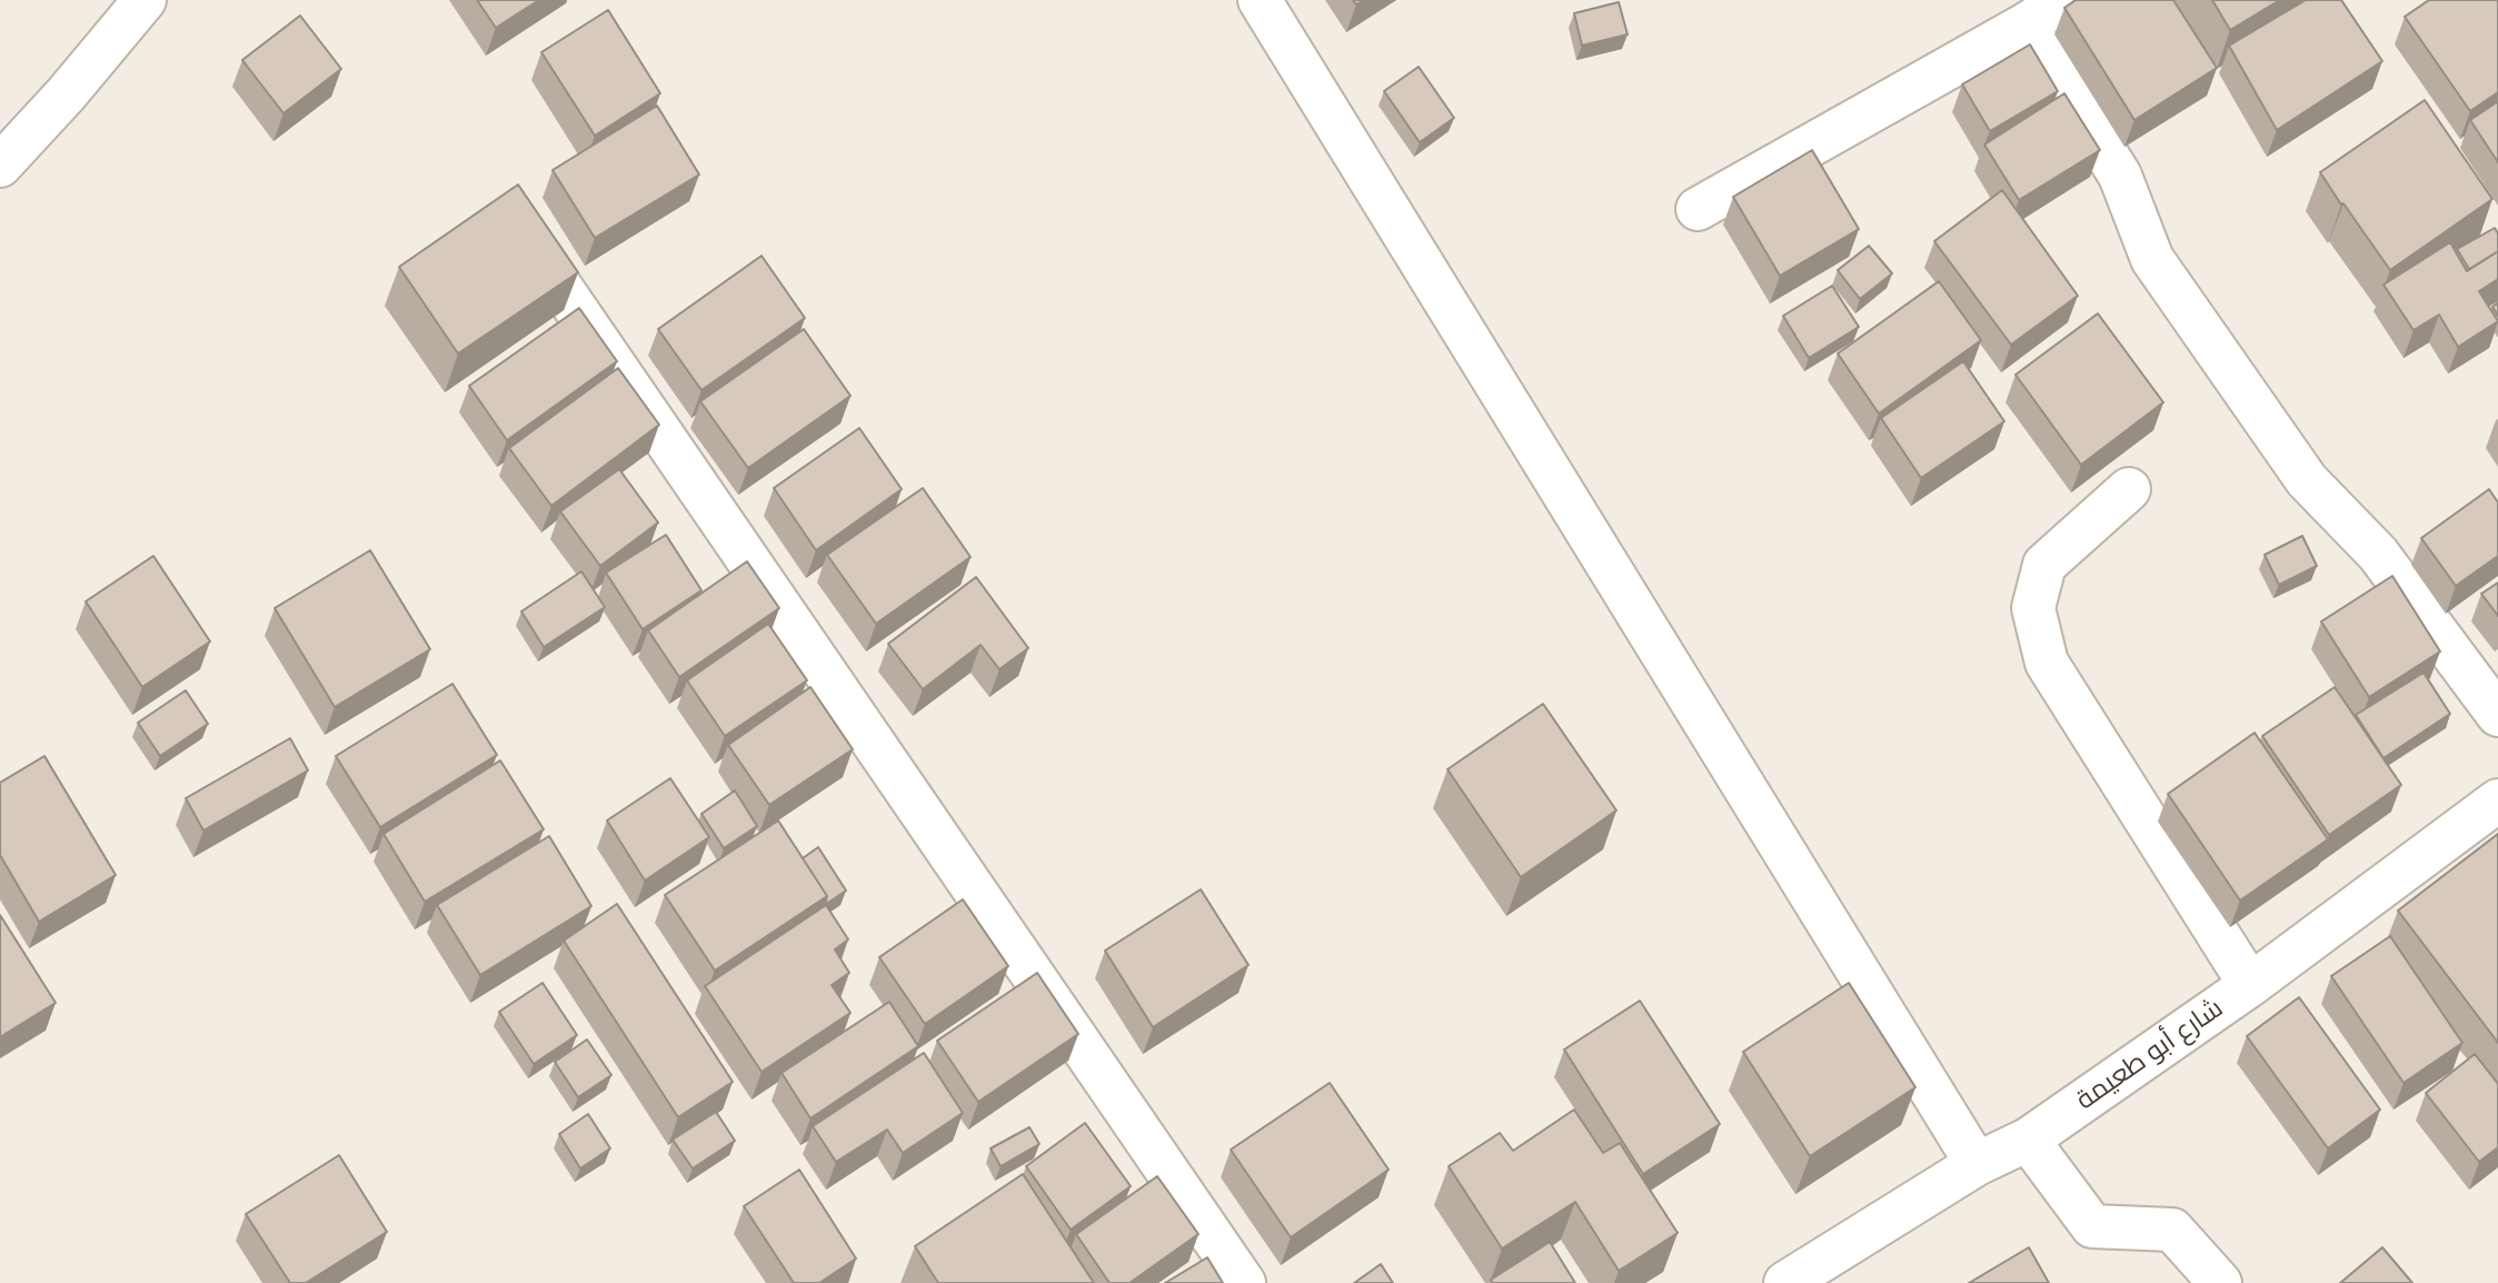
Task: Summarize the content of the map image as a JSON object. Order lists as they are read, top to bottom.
{
  "streets": {
    "street": ["شارع أبو طعيمة"]
  }
}
